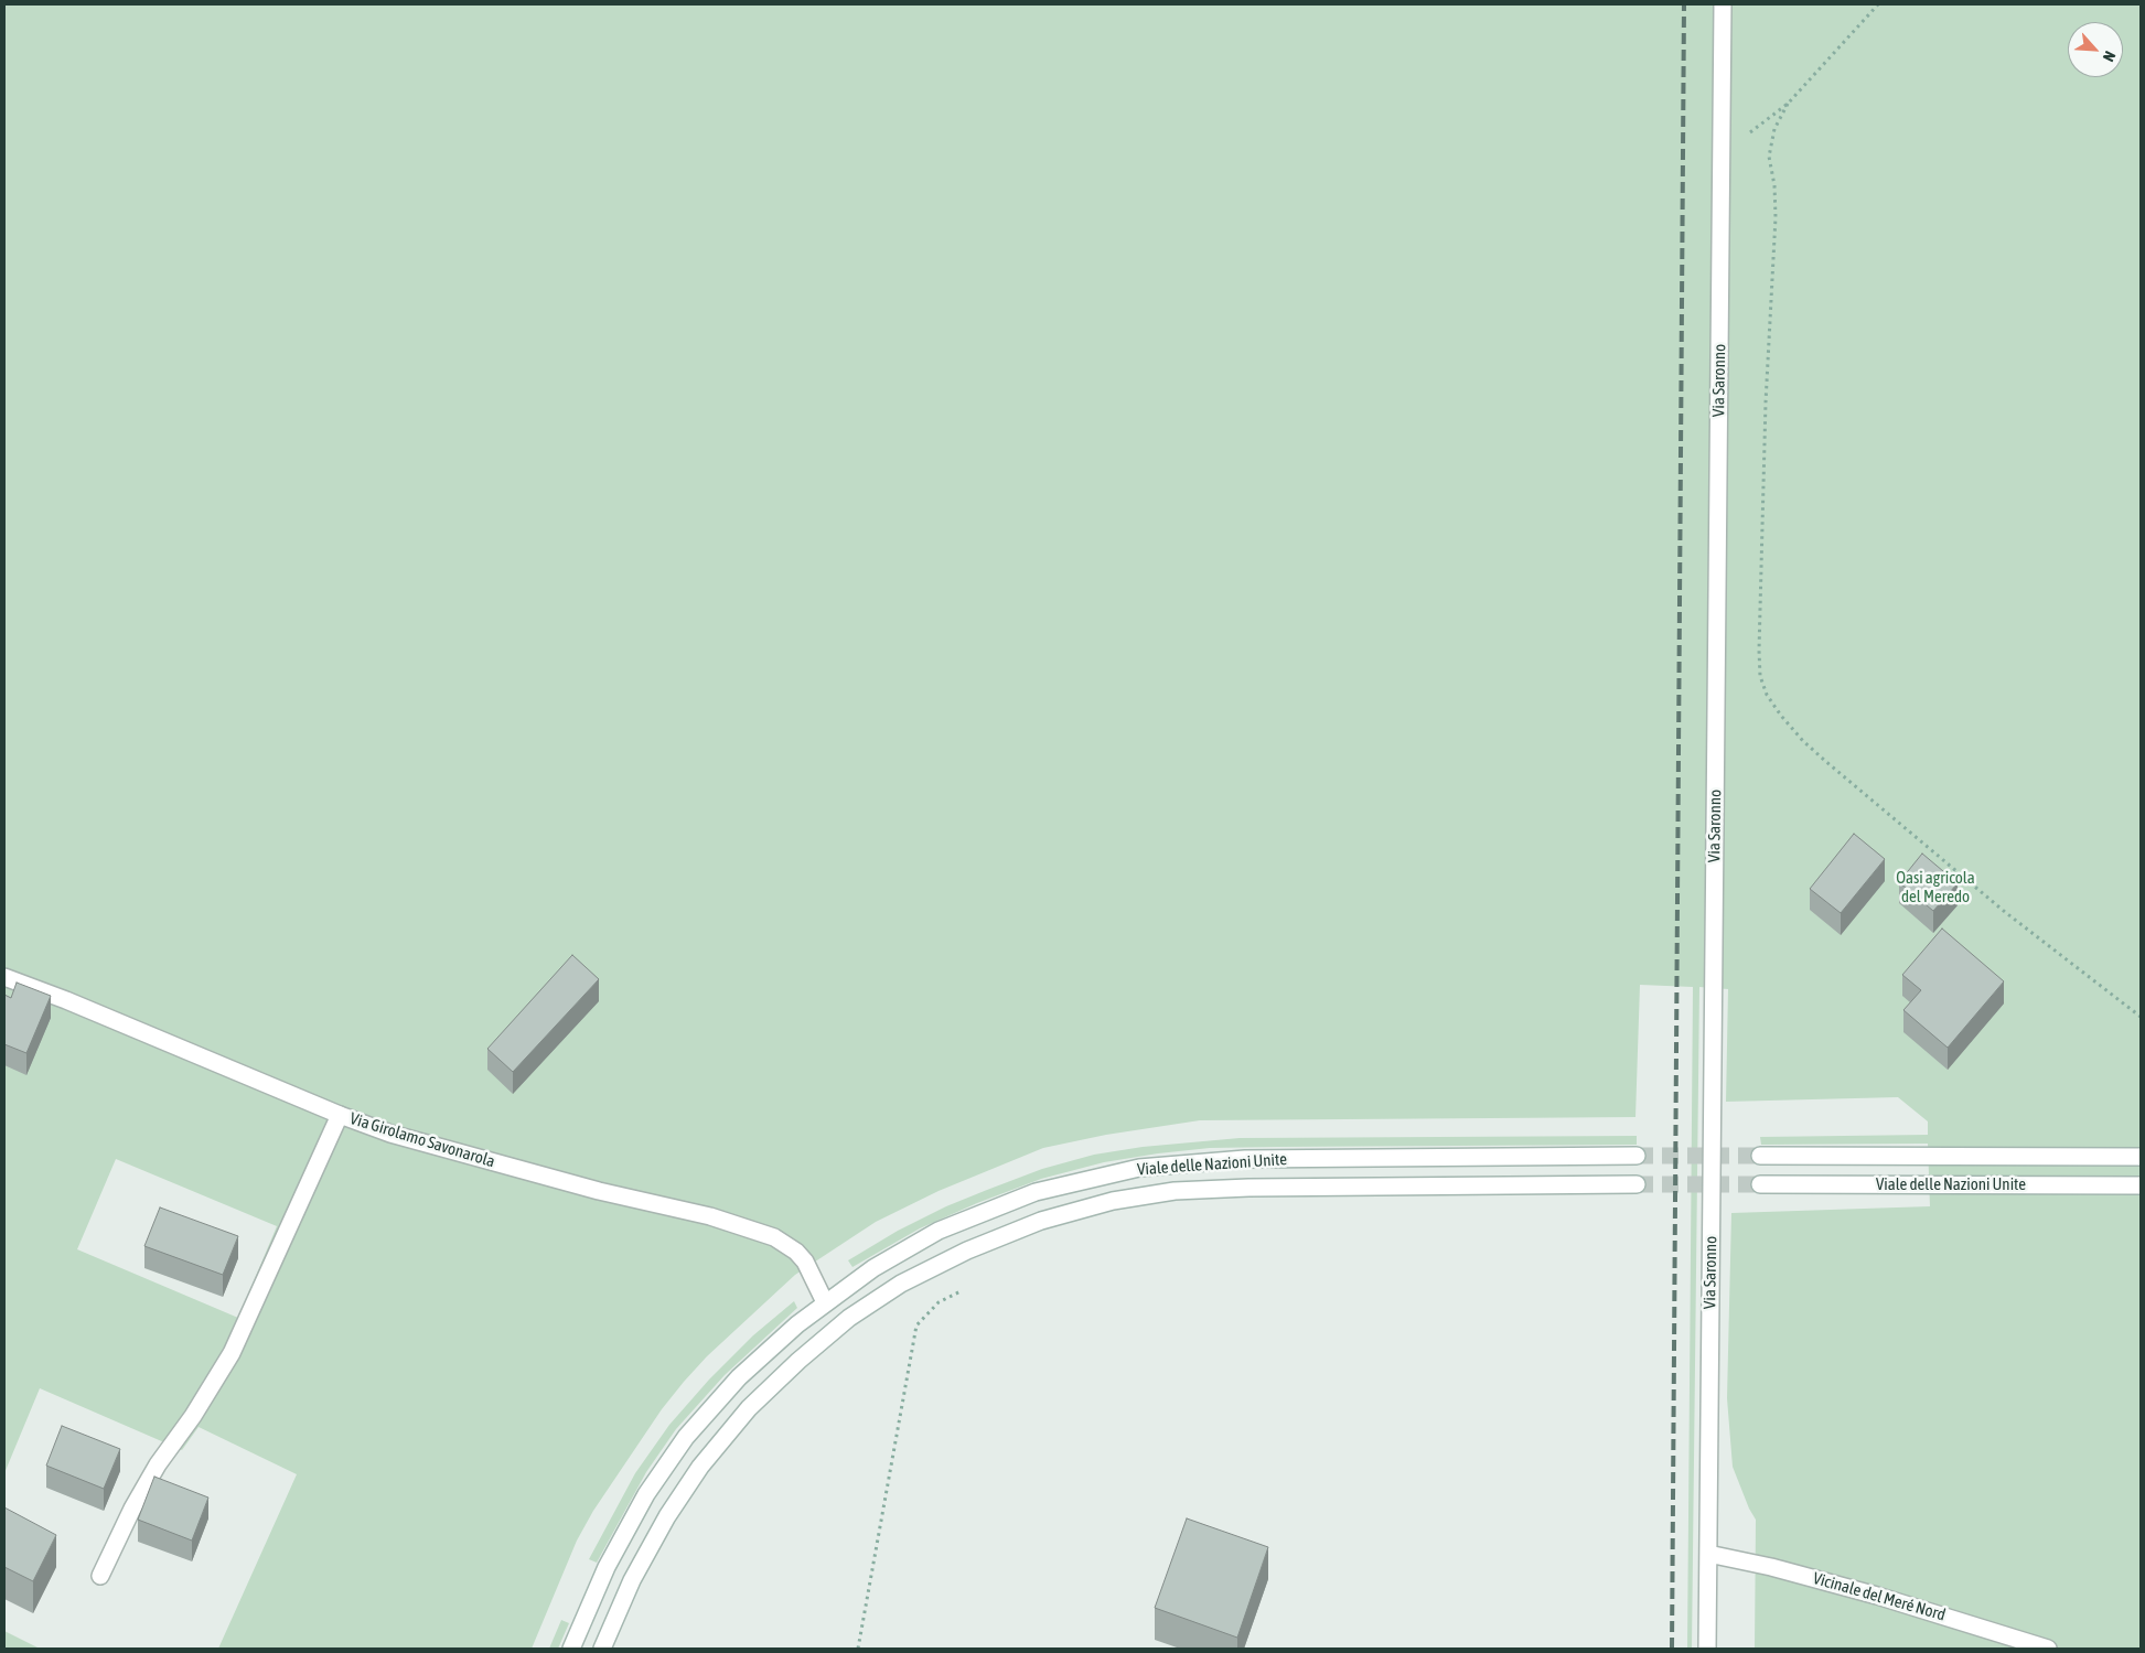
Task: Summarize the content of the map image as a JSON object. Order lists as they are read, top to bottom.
{
  "streets": {
    "street": [
      "Via Saronno",
      "Via Girolamo Savonarola",
      "Viale delle Nazioni Unite",
      "Vicinale del Meré Nord"
    ]
  },
  "crossings": [
    ["Via Saronno", "Vicinale del Meré Nord"],
    ["Via Girolamo Savonarola", "Viale delle Nazioni Unite"]
  ],
  "parks": ["Oasi agricola del Meredo"],
  "north": "bottom right"
}
